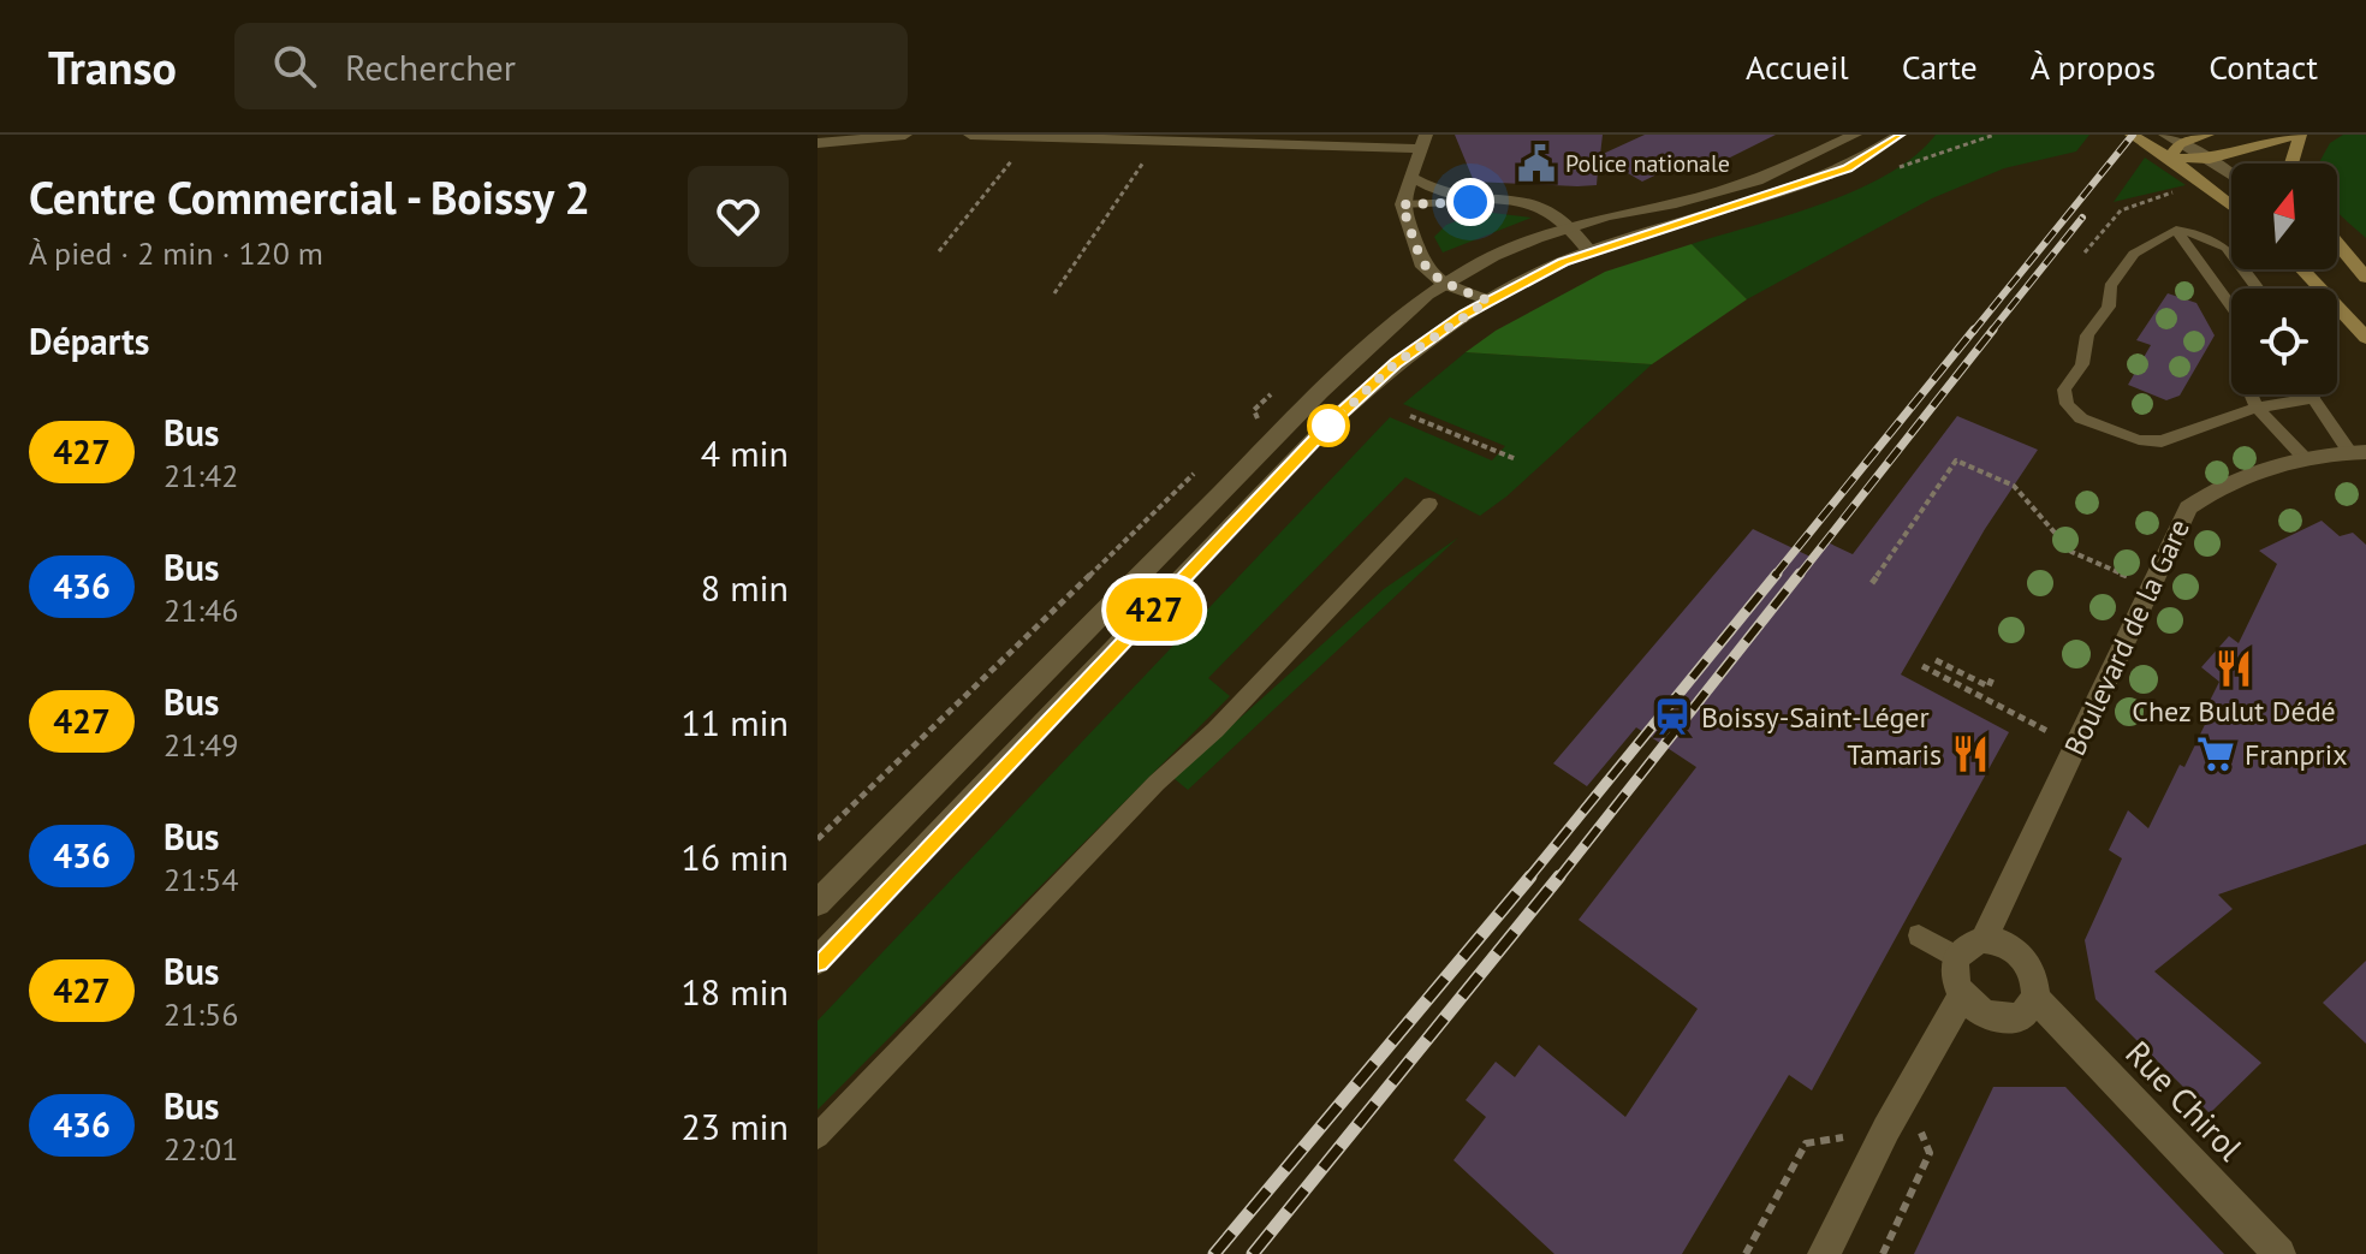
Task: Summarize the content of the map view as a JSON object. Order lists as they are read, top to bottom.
{
  "streets": {
    "street": ["Boulevard de la Gare", "Rue Chirol"]
  },
  "crossings": [
    ["Boulevard de la Gare", "Rue Chirol"]
  ],
  "places": {
    "public building": ["Police nationale"],
    "restaurant": ["Chez Bulut Dédé", "Tamaris"],
    "station": ["Boissy-Saint-Léger"],
    "supermarket": ["Franprix"]
  },
  "lines": ["bus line 427"],
  "north": "top",
  "page": {
    "header": "Transo",
    "search": "Rechercher",
    "nav": [
      "Accueil",
      "Carte",
      "À propos",
      "Contact"
    ],
    "heading": [
      ["Centre Commercial - Boissy 2", "À pied · 2 min · 120 m"],
      "Départs"
    ],
    "on_map": "427",
    "list": [
      {
        "mark": "427",
        "name": "Bus",
        "note": "21:42",
        "value": "4 min"
      },
      {
        "mark": "436",
        "name": "Bus",
        "note": "21:46",
        "value": "8 min"
      },
      {
        "mark": "427",
        "name": "Bus",
        "note": "21:49",
        "value": "11 min"
      },
      {
        "mark": "436",
        "name": "Bus",
        "note": "21:54",
        "value": "16 min"
      },
      {
        "mark": "427",
        "name": "Bus",
        "note": "21:56",
        "value": "18 min"
      },
      {
        "mark": "436",
        "name": "Bus",
        "note": "22:01",
        "value": "23 min"
      }
    ]
  }
}
